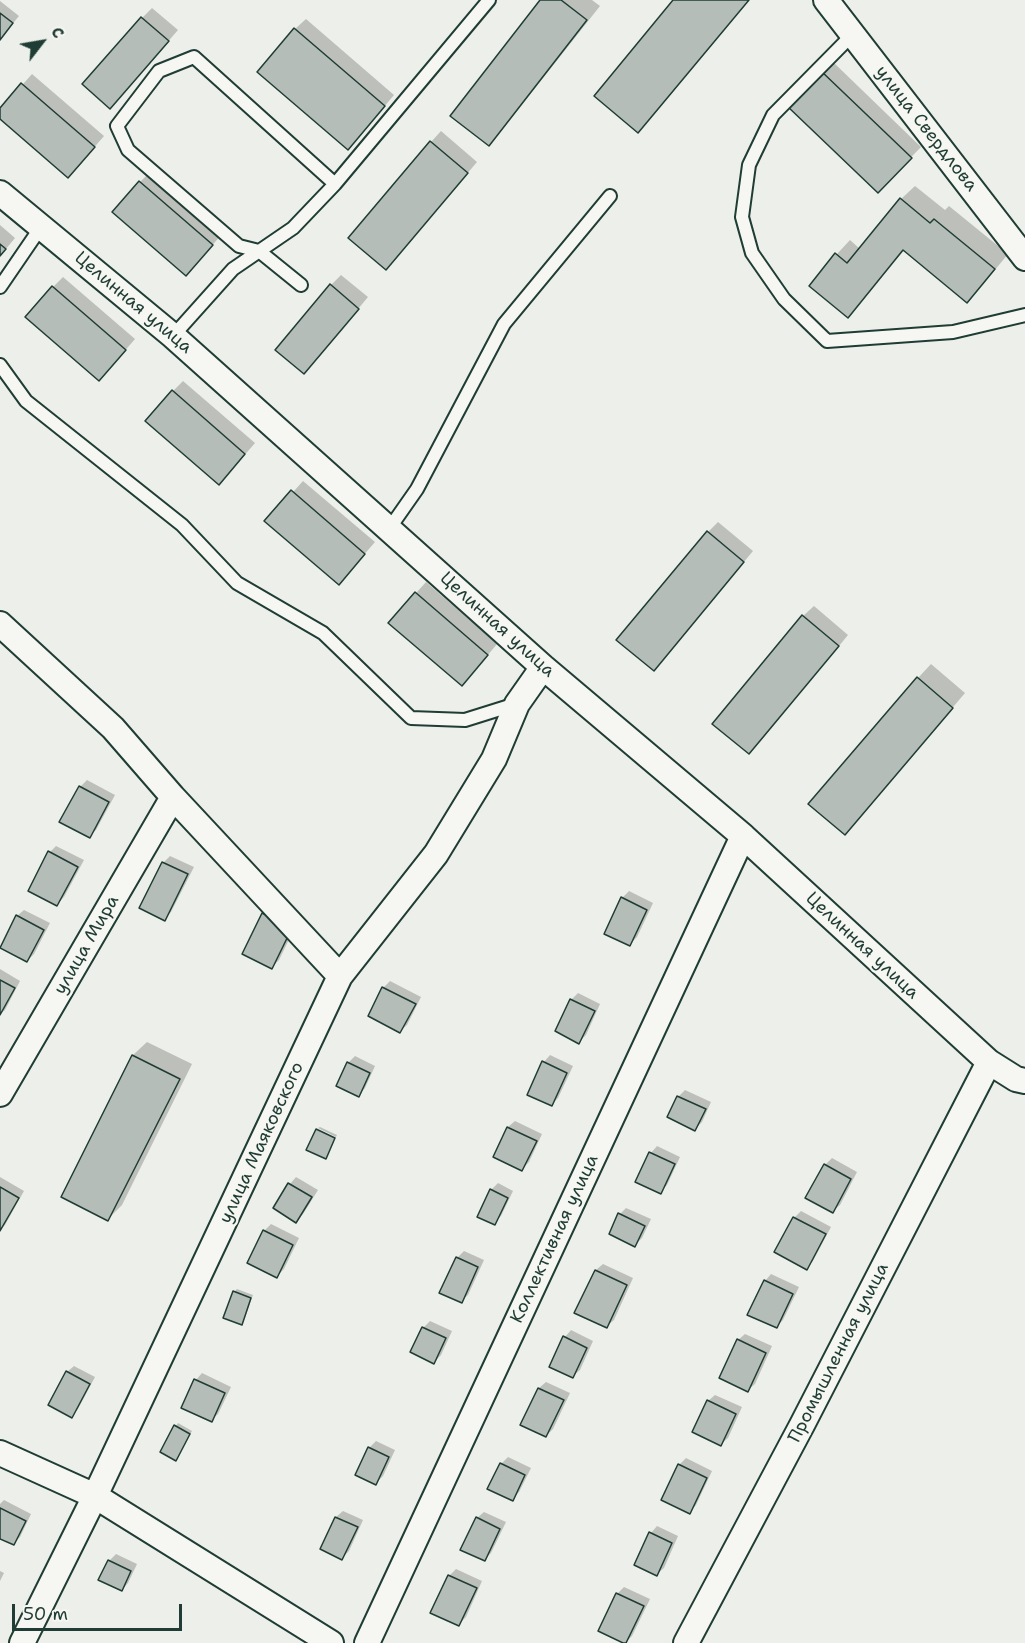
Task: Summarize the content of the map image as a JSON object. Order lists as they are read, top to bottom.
{
  "streets": {
    "street": [
      "улица Свердлова",
      "Целинная улица",
      "улица Мира",
      "улица Маяковского",
      "Коллективная улица",
      "Промышленная улица"
    ]
  },
  "crossings": [
    ["Целинная улица", "улица Маяковского"],
    ["Целинная улица", "Коллективная улица"],
    ["Целинная улица", "Промышленная улица"]
  ],
  "scale_bar": "50 m",
  "north": "top right"
}
